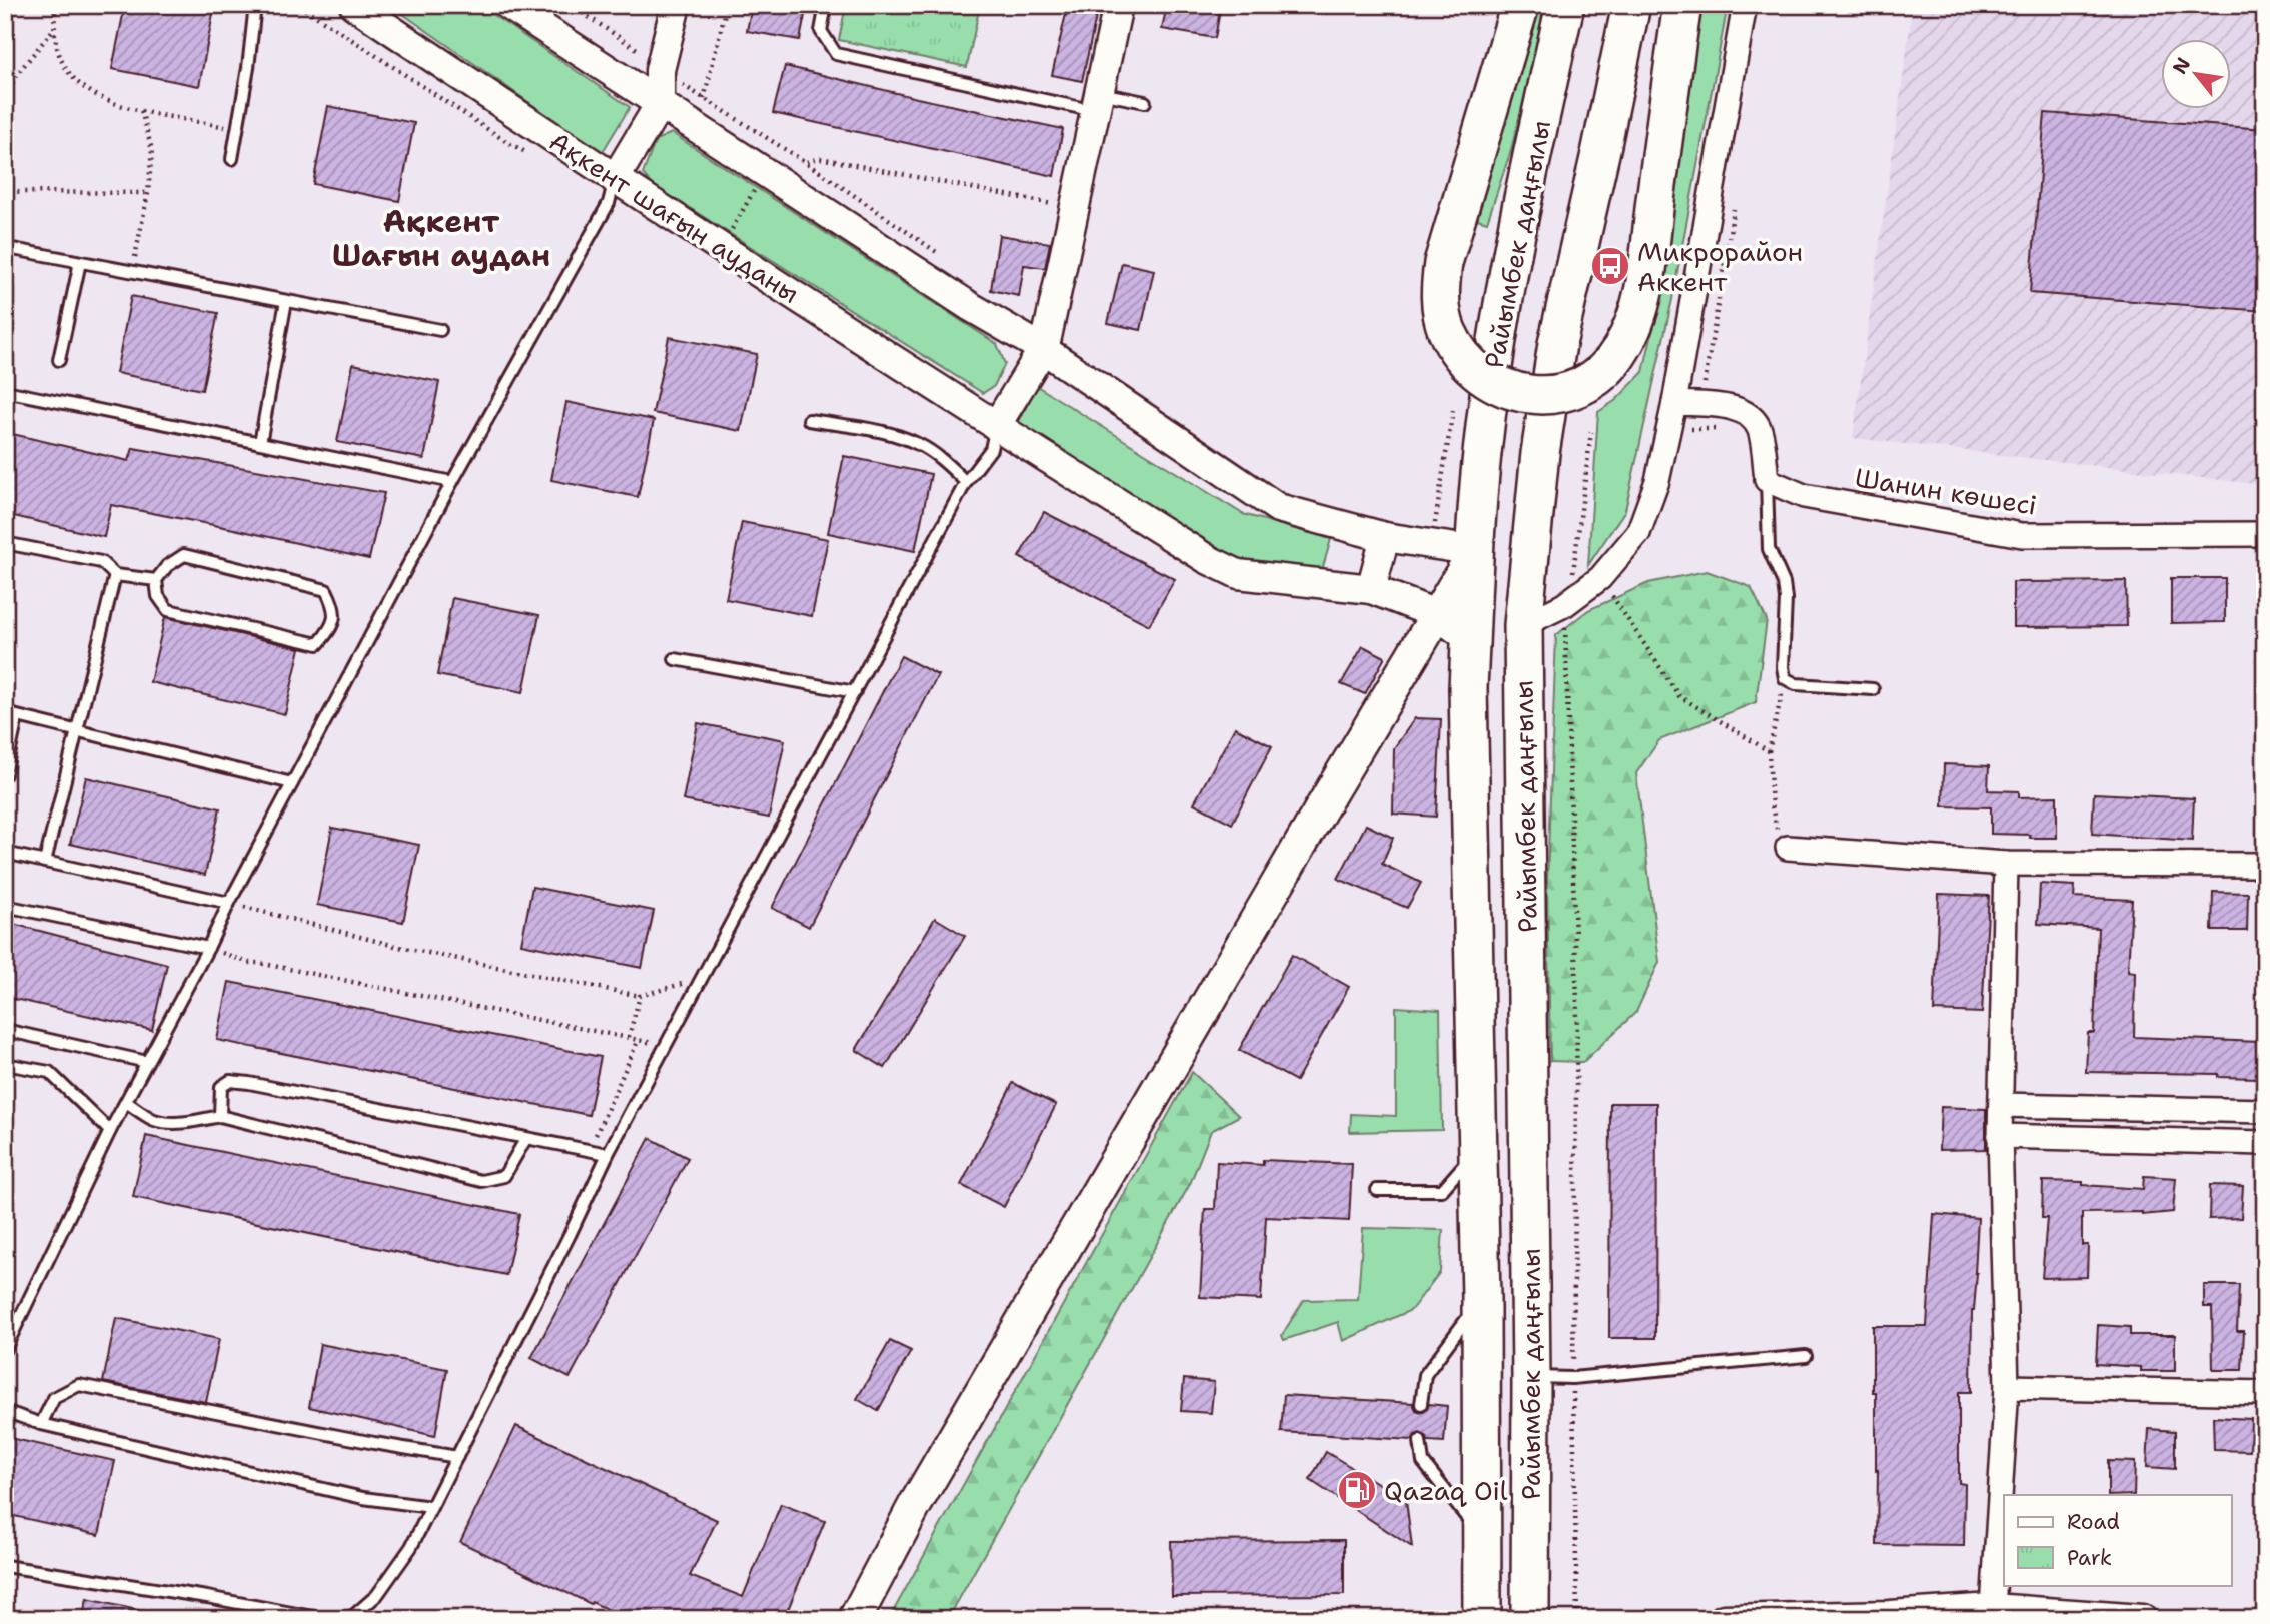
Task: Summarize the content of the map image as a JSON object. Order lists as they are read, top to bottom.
{
  "streets": {
    "highway": ["Райымбек даңғылы"],
    "street": ["Ақкент шағын ауданы", "Шанин көшесі"]
  },
  "crossings": [
    ["Ақкент шағын ауданы", "Райымбек даңғылы"]
  ],
  "districts": ["Ақкент Шағын аудан"],
  "places": {
    "bus stop": ["Микрорайон Аккент"],
    "fuel station": ["Qazaq Oil"]
  },
  "legend": ["Road", "Park"],
  "north": "top left"
}
